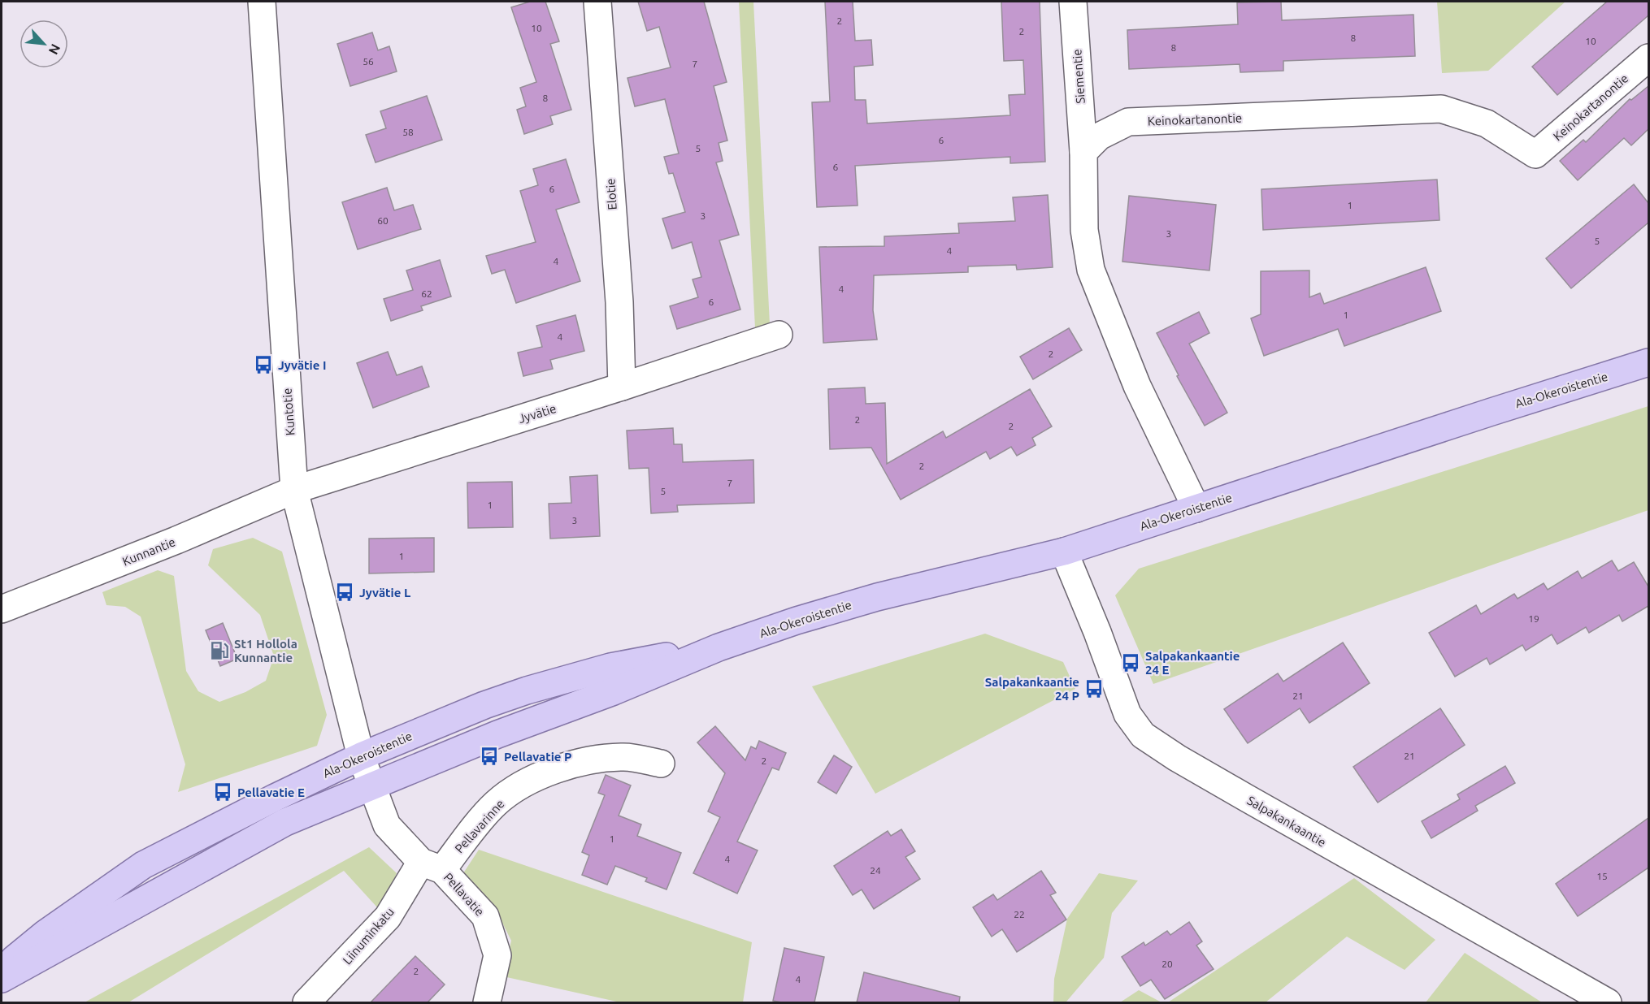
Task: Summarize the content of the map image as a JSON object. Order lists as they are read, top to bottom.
{
  "streets": {
    "main road": ["Ala-Okeroistentie"],
    "street": [
      "Siementie",
      "Keinokartanontie",
      "Elotie",
      "Kuntotie",
      "Jyvätie",
      "Kunnantie",
      "Salpakankaantie",
      "Pellavarinne",
      "Pellavatie",
      "Liinuminkatu"
    ]
  },
  "crossings": [
    ["Siementie", "Keinokartanontie"],
    ["Elotie", "Jyvätie"],
    ["Ala-Okeroistentie", "Kuntotie"],
    ["Ala-Okeroistentie", "Salpakankaantie"],
    ["Ala-Okeroistentie", "Pellavatie"],
    ["Kuntotie", "Jyvätie"],
    ["Kuntotie", "Kunnantie"],
    ["Kuntotie", "Pellavatie"],
    ["Jyvätie", "Kunnantie"],
    ["Pellavarinne", "Pellavatie"],
    ["Pellavarinne", "Liinuminkatu"],
    ["Pellavatie", "Liinuminkatu"]
  ],
  "places": {
    "bus stop": [
      "Jyvätie I",
      "Jyvätie L",
      "Salpakankaantie 24 E",
      "Salpakankaantie 24 P",
      "Pellavatie P",
      "Pellavatie E"
    ],
    "fuel station": ["St1 Hollola Kunnantie"]
  },
  "house_numbers": [
    "2",
    "10",
    "2",
    "8",
    "10",
    "8",
    "56",
    "7",
    "8",
    "58",
    "6",
    "5",
    "6",
    "6",
    "1",
    "3",
    "60",
    "3",
    "5",
    "4",
    "4",
    "4",
    "62",
    "6",
    "1",
    "4",
    "2",
    "2",
    "2",
    "2",
    "7",
    "5",
    "1",
    "3",
    "1",
    "19",
    "21",
    "21",
    "2",
    "1",
    "4",
    "24",
    "15",
    "22",
    "20",
    "2",
    "4"
  ],
  "north": "bottom right"
}
